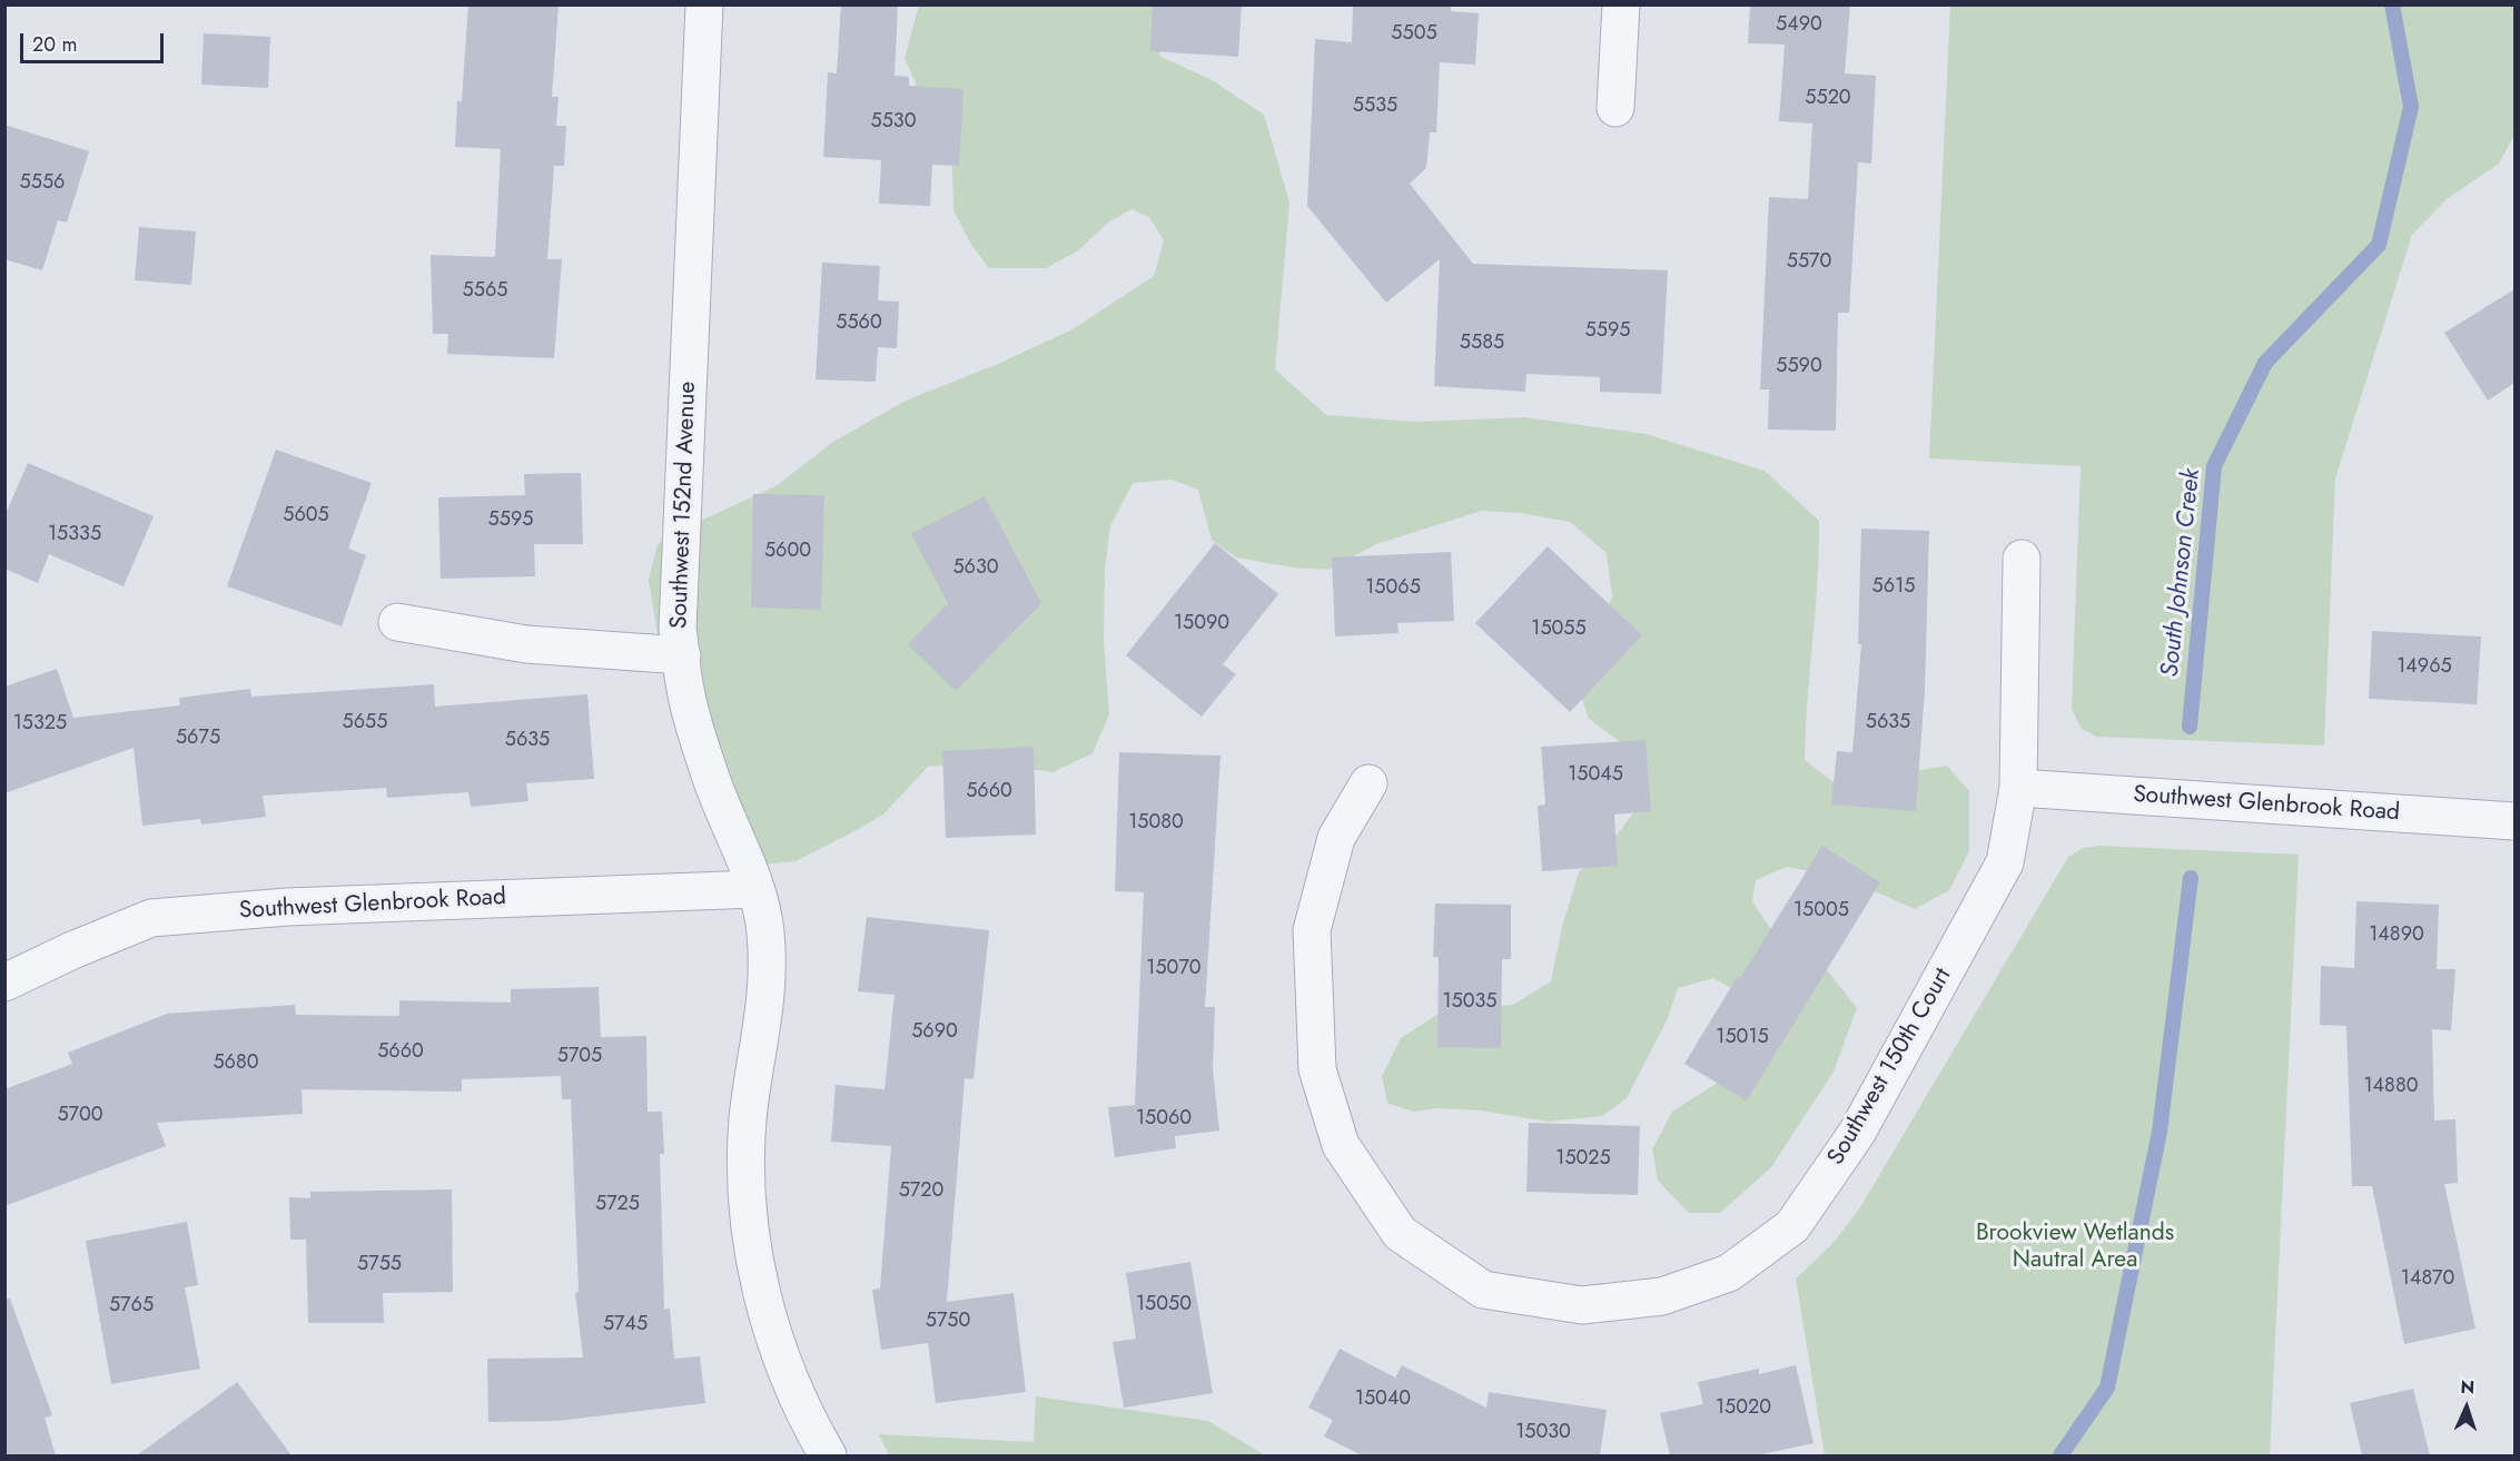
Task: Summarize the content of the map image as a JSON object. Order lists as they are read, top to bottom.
{
  "streets": {
    "street": ["Southwest 152nd Avenue", "Southwest Glenbrook Road", "Southwest 150th Court"]
  },
  "crossings": [
    ["Southwest 152nd Avenue", "Southwest Glenbrook Road"],
    ["Southwest Glenbrook Road", "Southwest 150th Court"]
  ],
  "water": ["South Johnson Creek"],
  "parks": ["Brookview Wetlands Nautral Area"],
  "house_numbers": [
    "5490",
    "5505",
    "5520",
    "5535",
    "5530",
    "5556",
    "5570",
    "5565",
    "5560",
    "5595",
    "5585",
    "5590",
    "5605",
    "5595",
    "15335",
    "5600",
    "5630",
    "5615",
    "15065",
    "15090",
    "15055",
    "14965",
    "5655",
    "5635",
    "15325",
    "5675",
    "5635",
    "15045",
    "5660",
    "15080",
    "15005",
    "14890",
    "15070",
    "15035",
    "5690",
    "15015",
    "5660",
    "5705",
    "5680",
    "14880",
    "5700",
    "15060",
    "15025",
    "5720",
    "5725",
    "5755",
    "14870",
    "15050",
    "5765",
    "5750",
    "5745",
    "15040",
    "15020",
    "15030"
  ],
  "scale_bar": "20 m",
  "north": "top"
}
